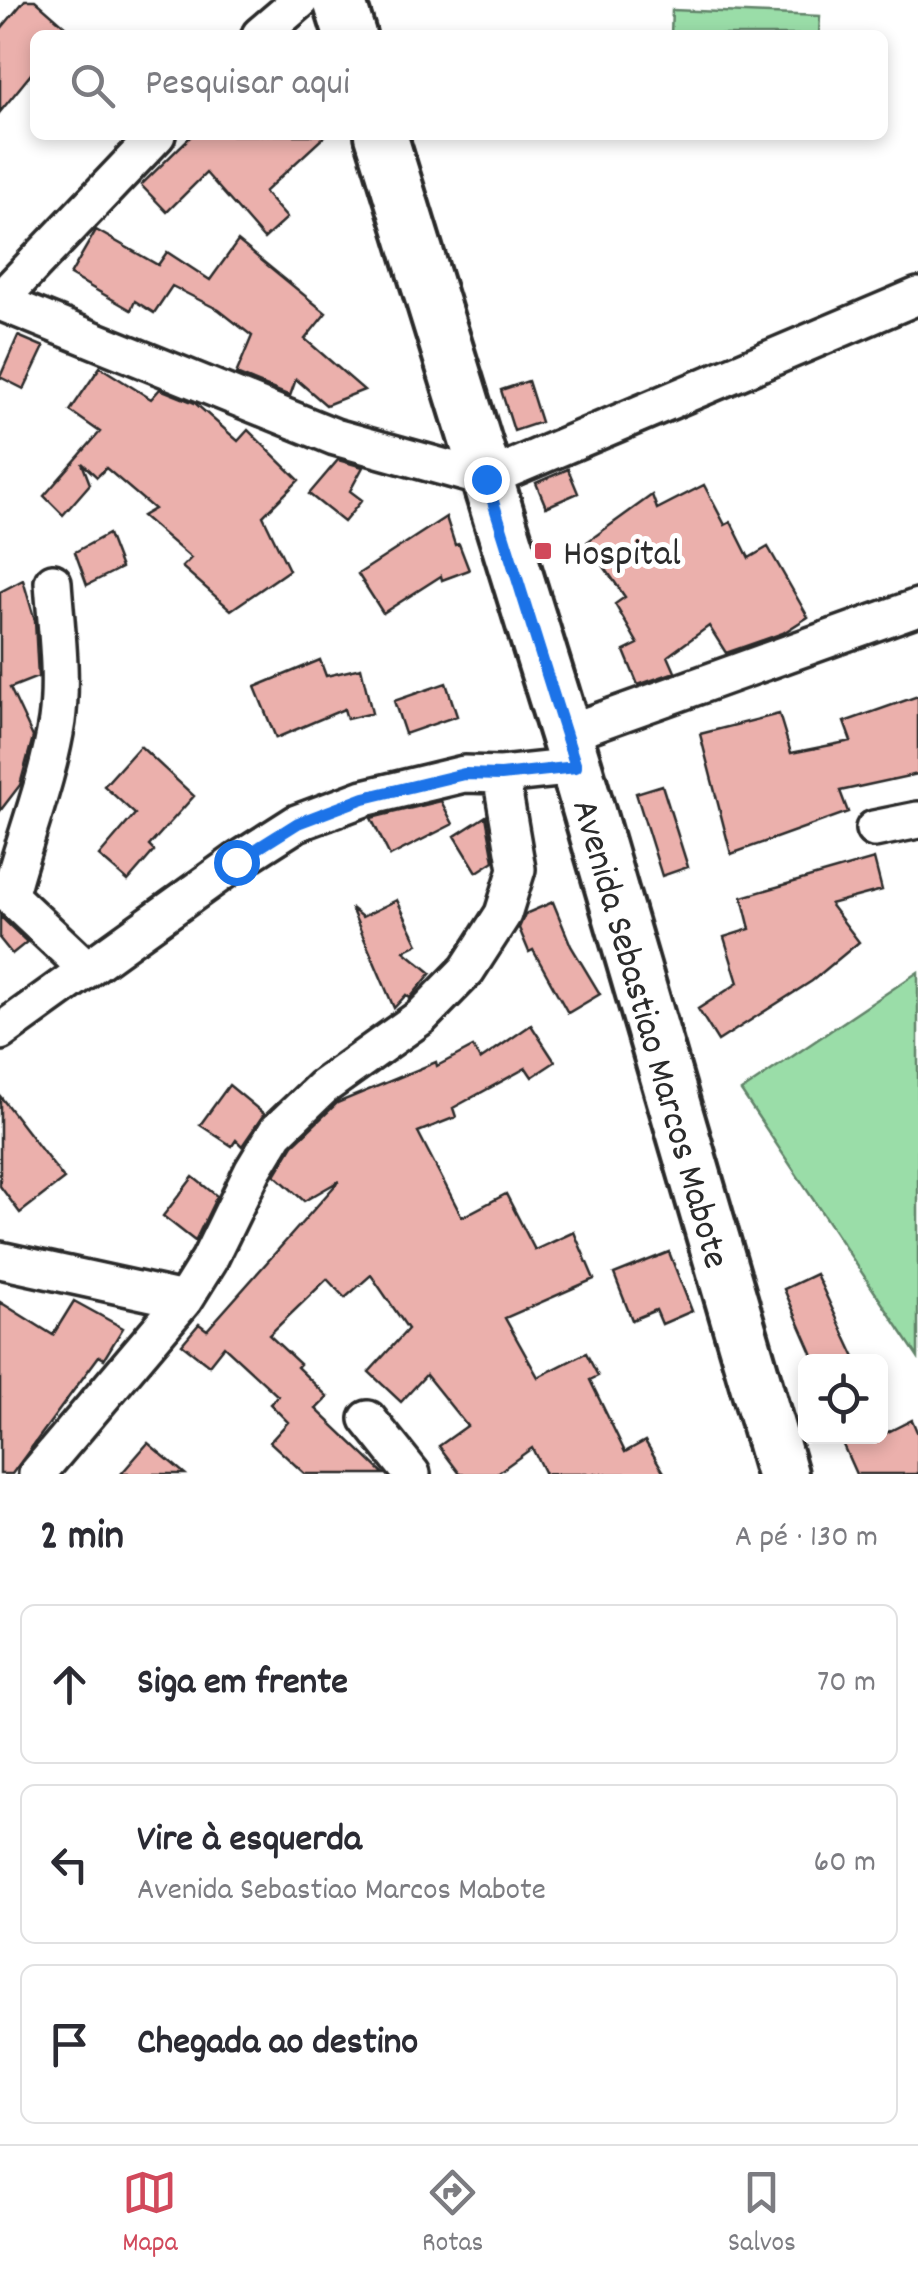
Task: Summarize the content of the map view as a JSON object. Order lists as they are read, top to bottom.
{
  "streets": {
    "main road": ["Avenida Sebastiao Marcos Mabote"]
  },
  "places": {
    "transit": ["Hospital"]
  },
  "page": {
    "search": "Pesquisar aqui",
    "heading": ["2 min", "A pé · 130 m"],
    "list": [
      ["Siga em frente", "70 m"],
      ["Vire à esquerda", "Avenida Sebastiao Marcos Mabote", "60 m"],
      "Chegada ao destino"
    ],
    "nav": ["Mapa", "Rotas", "Salvos"]
  }
}
